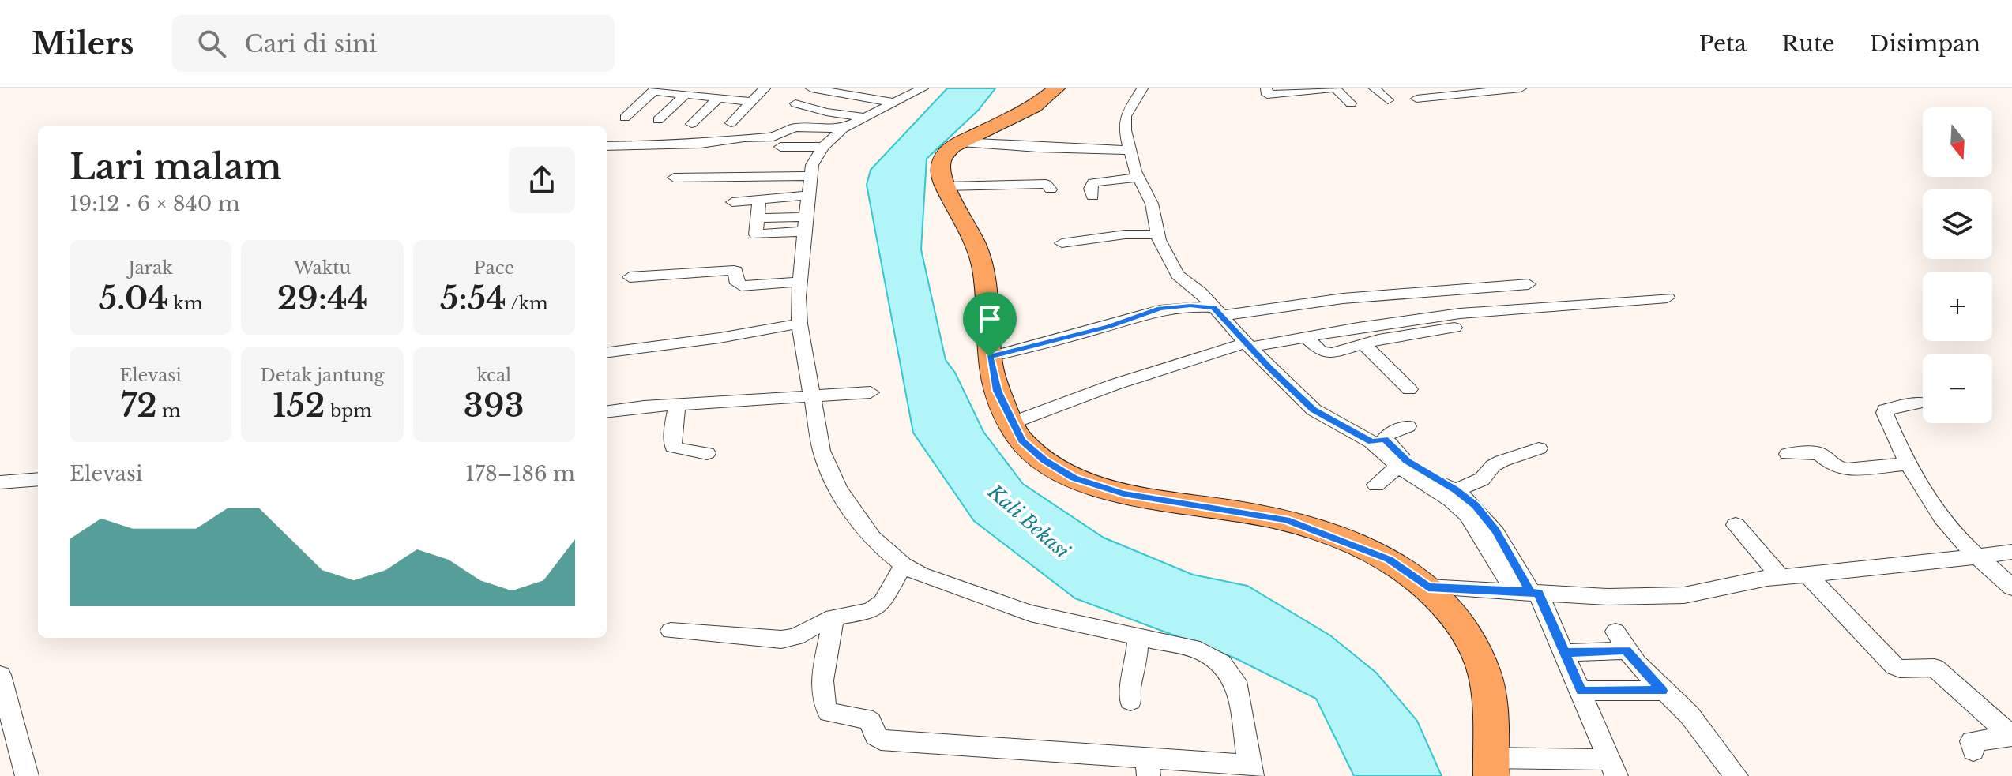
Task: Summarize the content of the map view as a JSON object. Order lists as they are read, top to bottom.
{
  "water": ["Kali Bekasi"],
  "north": "bottom",
  "page": {
    "header": "Milers",
    "search": "Cari di sini",
    "nav": ["Peta", "Rute", "Disimpan"],
    "map_buttons": ["+", "−"],
    "heading": ["Lari malam", "19:12 · 6 × 840 m"],
    "stats": [
      ["Jarak", "5.04 km"],
      ["Waktu", "29:44"],
      ["Pace", "5:54 /km"],
      ["Elevasi", "72 m"],
      ["Detak jantung", "152 bpm"],
      ["kcal", "393"]
    ],
    "chart": ["Elevasi", "178–186 m"]
  }
}
